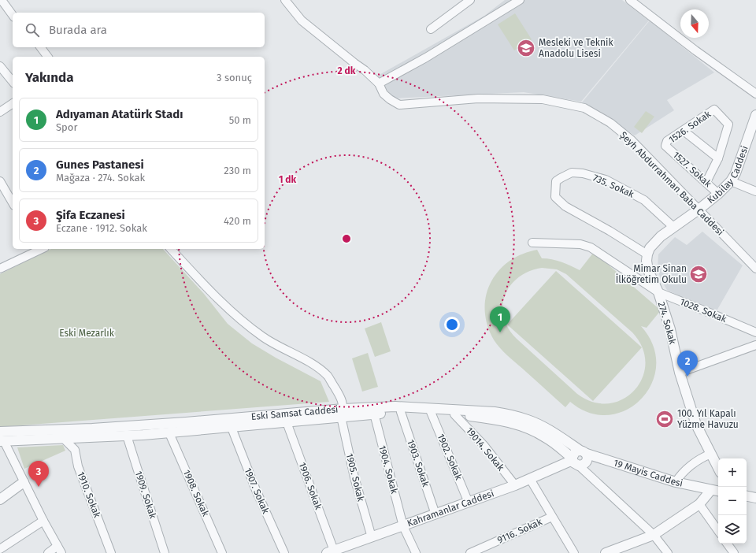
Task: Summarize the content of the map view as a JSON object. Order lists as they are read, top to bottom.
{
  "streets": {
    "street": [
      "1526. Sokak",
      "1527. Sokak",
      "Kubilay Caddesi",
      "Şeyh Abdurrahman Baba Caddesi",
      "735. Sokak",
      "1028. Sokak",
      "274. Sokak",
      "Eski Samsat Caddesi",
      "19014. Sokak",
      "1902. Sokak",
      "1903. Sokak",
      "1904. Sokak",
      "19 Mayis Caddesi",
      "1905. Sokak",
      "1906. Sokak",
      "1907. Sokak",
      "1908. Sokak",
      "1910. Sokak",
      "1909. Sokak",
      "Kahramanlar Caddesi",
      "9116. Sokak"
    ]
  },
  "crossings": [
    ["1526. Sokak", "1527. Sokak"],
    ["1527. Sokak", "Kubilay Caddesi"],
    ["Kubilay Caddesi", "Şeyh Abdurrahman Baba Caddesi"],
    ["735. Sokak", "274. Sokak"],
    ["1028. Sokak", "274. Sokak"],
    ["Eski Samsat Caddesi", "19014. Sokak"],
    ["Eski Samsat Caddesi", "1902. Sokak"],
    ["Eski Samsat Caddesi", "1903. Sokak"],
    ["Eski Samsat Caddesi", "1904. Sokak"],
    ["Eski Samsat Caddesi", "19 Mayis Caddesi"],
    ["Eski Samsat Caddesi", "1905. Sokak"],
    ["Eski Samsat Caddesi", "1906. Sokak"],
    ["Eski Samsat Caddesi", "1907. Sokak"],
    ["Eski Samsat Caddesi", "1908. Sokak"],
    ["Eski Samsat Caddesi", "1910. Sokak"],
    ["Eski Samsat Caddesi", "1909. Sokak"],
    ["Eski Samsat Caddesi", "Kahramanlar Caddesi"],
    ["19014. Sokak", "Kahramanlar Caddesi"],
    ["1902. Sokak", "Kahramanlar Caddesi"],
    ["1903. Sokak", "Kahramanlar Caddesi"],
    ["1904. Sokak", "Kahramanlar Caddesi"],
    ["19 Mayis Caddesi", "Kahramanlar Caddesi"],
    ["1905. Sokak", "Kahramanlar Caddesi"],
    ["1906. Sokak", "Kahramanlar Caddesi"]
  ],
  "parks": ["Eski Mezarlık"],
  "places": {
    "school or university": ["Mesleki ve Teknik Anadolu Lisesi", "Mimar Sinan İlköğretim Okulu"],
    "sports": ["100. Yıl Kapalı Yüzme Havuzu"]
  },
  "north": "bottom",
  "page": {
    "search": "Burada ara",
    "heading": ["Yakında", "3 sonuç"],
    "list": [
      {
        "mark": "1",
        "name": "Adıyaman Atatürk Stadı",
        "note": "Spor",
        "value": "50 m"
      },
      {
        "mark": "2",
        "name": "Gunes Pastanesi",
        "note": "Mağaza · 274. Sokak",
        "value": "230 m"
      },
      {
        "mark": "3",
        "name": "Şifa Eczanesi",
        "note": "Eczane · 1912. Sokak",
        "value": "420 m"
      }
    ],
    "pins": ["1", "2", "3"],
    "map_buttons": ["+", "−"]
  },
  "rings": ["2 dk", "1 dk"]
}
